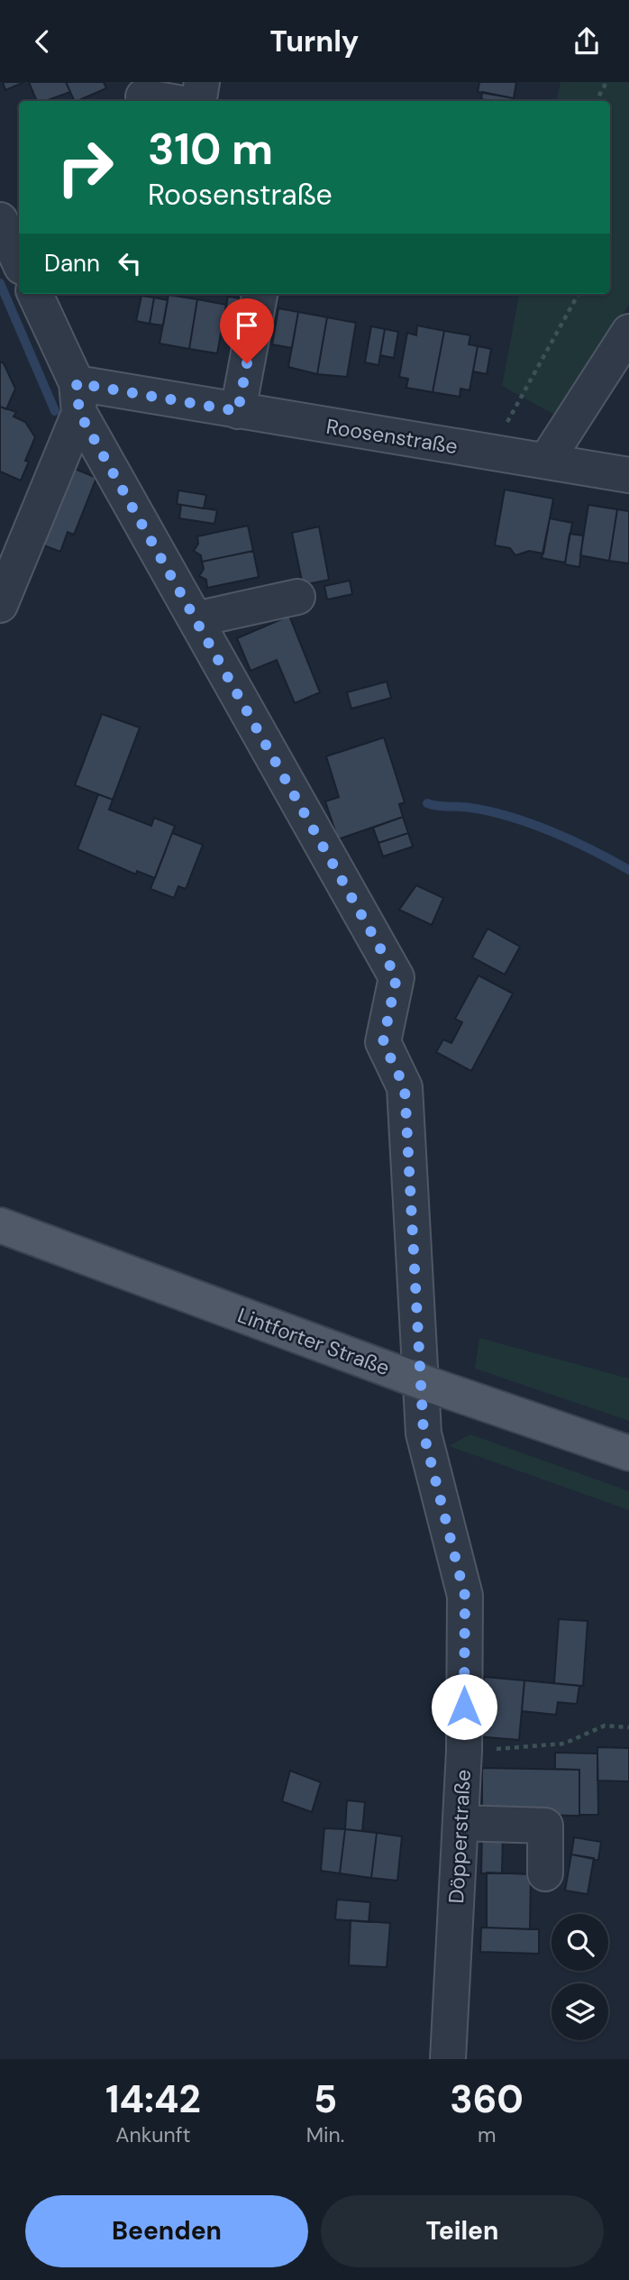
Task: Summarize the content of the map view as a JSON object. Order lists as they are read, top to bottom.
{
  "streets": {
    "main road": ["Lintforter Straße"],
    "street": ["Roosenstraße", "Döpperstraße"]
  },
  "crossings": [
    ["Roosenstraße", "Döpperstraße"]
  ],
  "page": {
    "header": "Turnly",
    "turn": ["310 m", "Roosenstraße"],
    "then": "Dann",
    "eta": [
      "14:42",
      "Ankunft",
      "5",
      "Min.",
      "360",
      "m"
    ],
    "buttons": ["Beenden", "Teilen"]
  }
}
